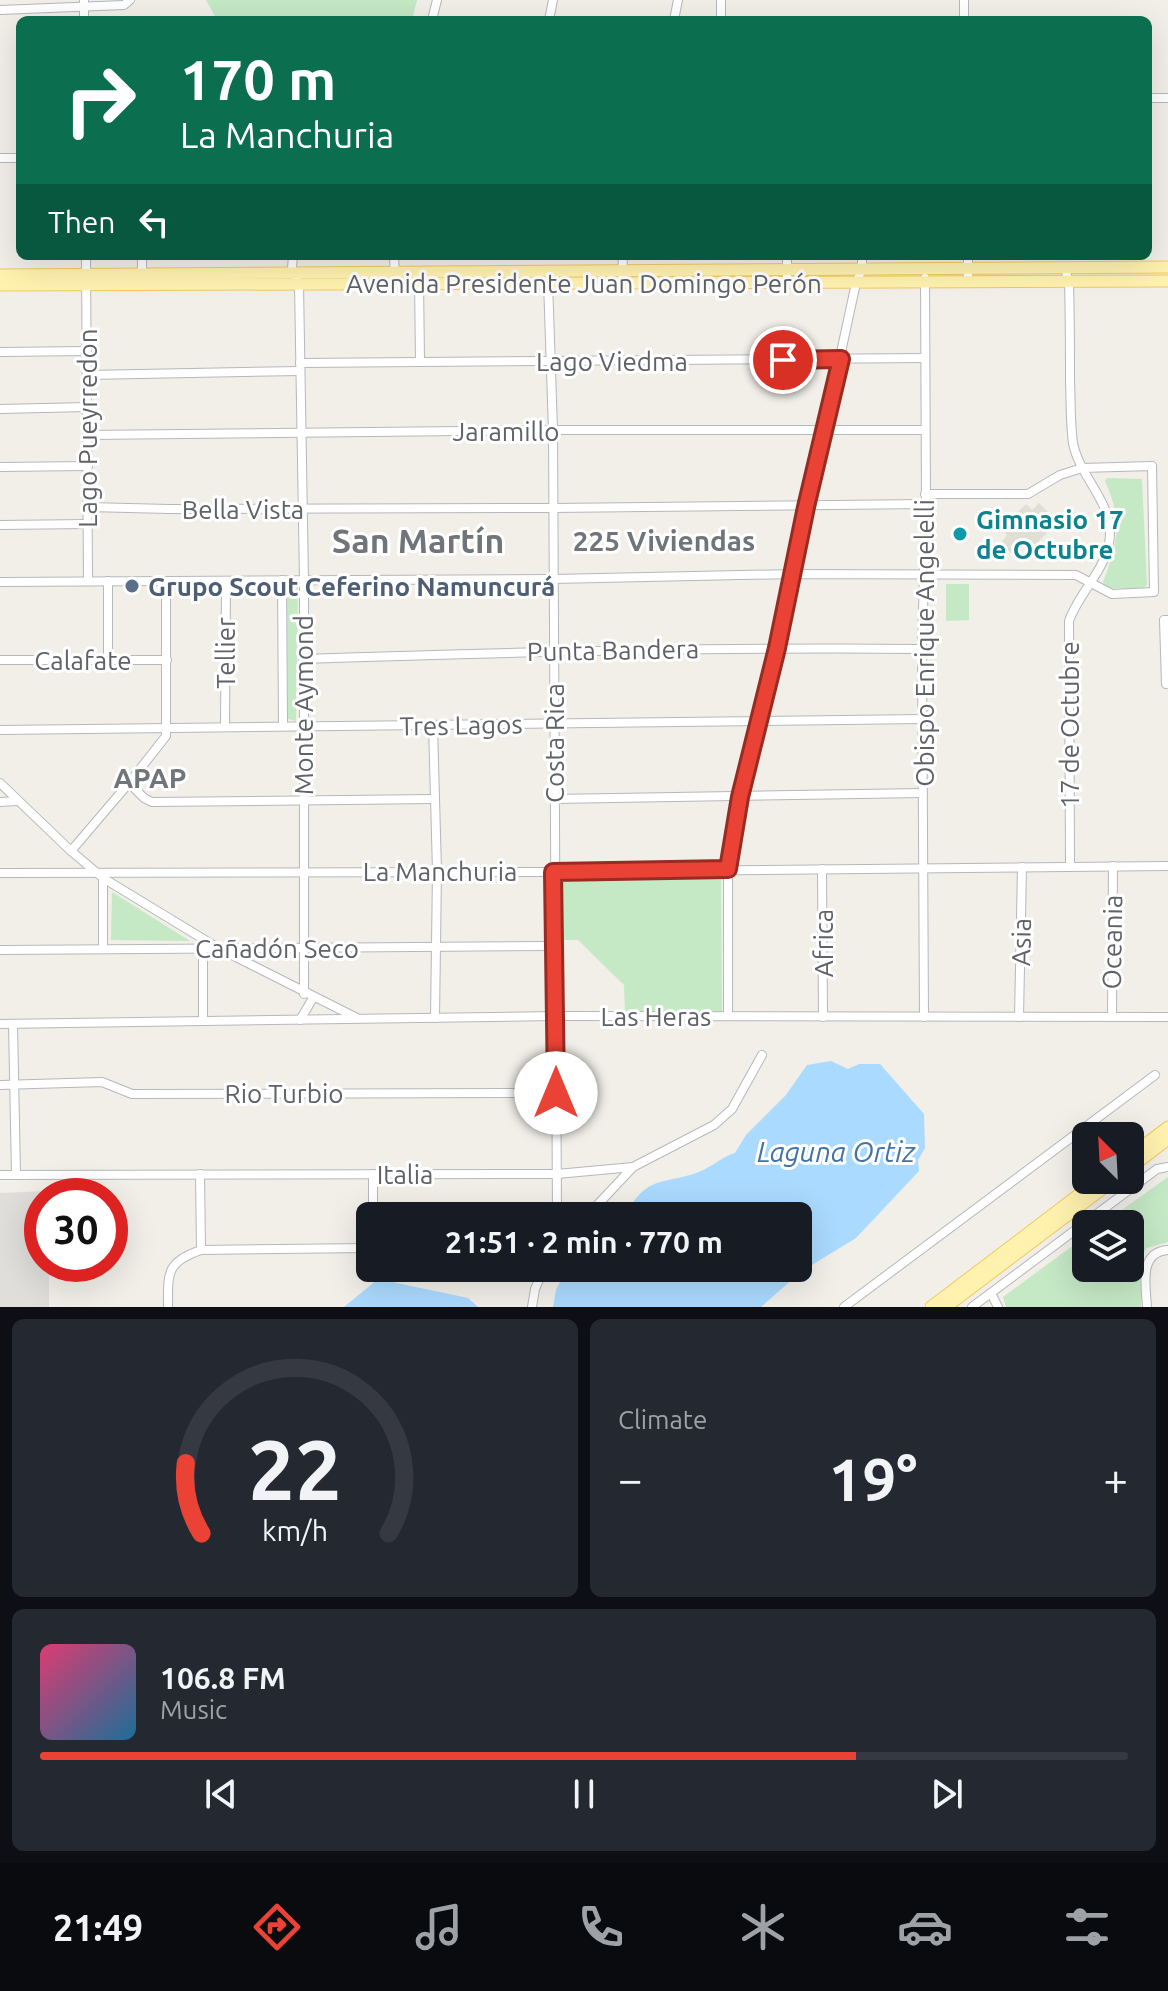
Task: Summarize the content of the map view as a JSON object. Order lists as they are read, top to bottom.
{
  "streets": {
    "main road": ["Avenida Presidente Juan Domingo Perón"],
    "street": [
      "Lago Viedma",
      "Lago Pueyrredon",
      "Jaramillo",
      "Bella Vista",
      "Obispo Enrique Angelelli",
      "Punta Bandera",
      "Tellier",
      "Calafate",
      "Monte Aymond",
      "Tres Lagos",
      "17 de Octubre",
      "Costa Rica",
      "La Manchuria",
      "Asia",
      "Oceania",
      "Africa",
      "Cañadón Seco",
      "Las Heras",
      "Rio Turbio",
      "Italia"
    ]
  },
  "crossings": [
    ["Avenida Presidente Juan Domingo Perón", "Lago Pueyrredon"],
    ["Avenida Presidente Juan Domingo Perón", "Obispo Enrique Angelelli"],
    ["Avenida Presidente Juan Domingo Perón", "Monte Aymond"],
    ["Avenida Presidente Juan Domingo Perón", "17 de Octubre"],
    ["Avenida Presidente Juan Domingo Perón", "Costa Rica"],
    ["Lago Viedma", "Lago Pueyrredon"],
    ["Lago Viedma", "Obispo Enrique Angelelli"],
    ["Lago Viedma", "Monte Aymond"],
    ["Lago Viedma", "Costa Rica"],
    ["Lago Pueyrredon", "Jaramillo"],
    ["Lago Pueyrredon", "Bella Vista"],
    ["Jaramillo", "Obispo Enrique Angelelli"],
    ["Jaramillo", "Monte Aymond"],
    ["Jaramillo", "Costa Rica"],
    ["Bella Vista", "Obispo Enrique Angelelli"],
    ["Bella Vista", "Monte Aymond"],
    ["Bella Vista", "17 de Octubre"],
    ["Bella Vista", "Costa Rica"],
    ["Obispo Enrique Angelelli", "Punta Bandera"],
    ["Obispo Enrique Angelelli", "Tres Lagos"],
    ["Obispo Enrique Angelelli", "La Manchuria"],
    ["Obispo Enrique Angelelli", "Las Heras"],
    ["Punta Bandera", "Monte Aymond"],
    ["Punta Bandera", "Costa Rica"],
    ["Tellier", "Tres Lagos"],
    ["Monte Aymond", "Tres Lagos"],
    ["Monte Aymond", "La Manchuria"],
    ["Monte Aymond", "Cañadón Seco"],
    ["Tres Lagos", "Costa Rica"],
    ["17 de Octubre", "La Manchuria"],
    ["Costa Rica", "La Manchuria"],
    ["Costa Rica", "Cañadón Seco"],
    ["Costa Rica", "Las Heras"],
    ["Costa Rica", "Rio Turbio"],
    ["Costa Rica", "Italia"],
    ["La Manchuria", "Asia"],
    ["La Manchuria", "Oceania"],
    ["La Manchuria", "Africa"],
    ["Asia", "Las Heras"],
    ["Oceania", "Las Heras"],
    ["Africa", "Las Heras"]
  ],
  "districts": ["San Martín", "225 Viviendas", "APAP"],
  "water": ["Laguna Ortiz"],
  "places": ["Gimnasio 17 de Octubre", "Grupo Scout Ceferino Namuncurá"],
  "north": "top left",
  "page": {
    "turn": ["170 m", "La Manchuria"],
    "then": "Then",
    "limit": "30",
    "trip": "21:51 · 2 min · 770 m",
    "tile": "Climate",
    "heat": ["−", "19°", "+"],
    "song": ["106.8 FM", "Music"],
    "tabs": "21:49",
    "gauge": ["22", "km/h"]
  }
}
